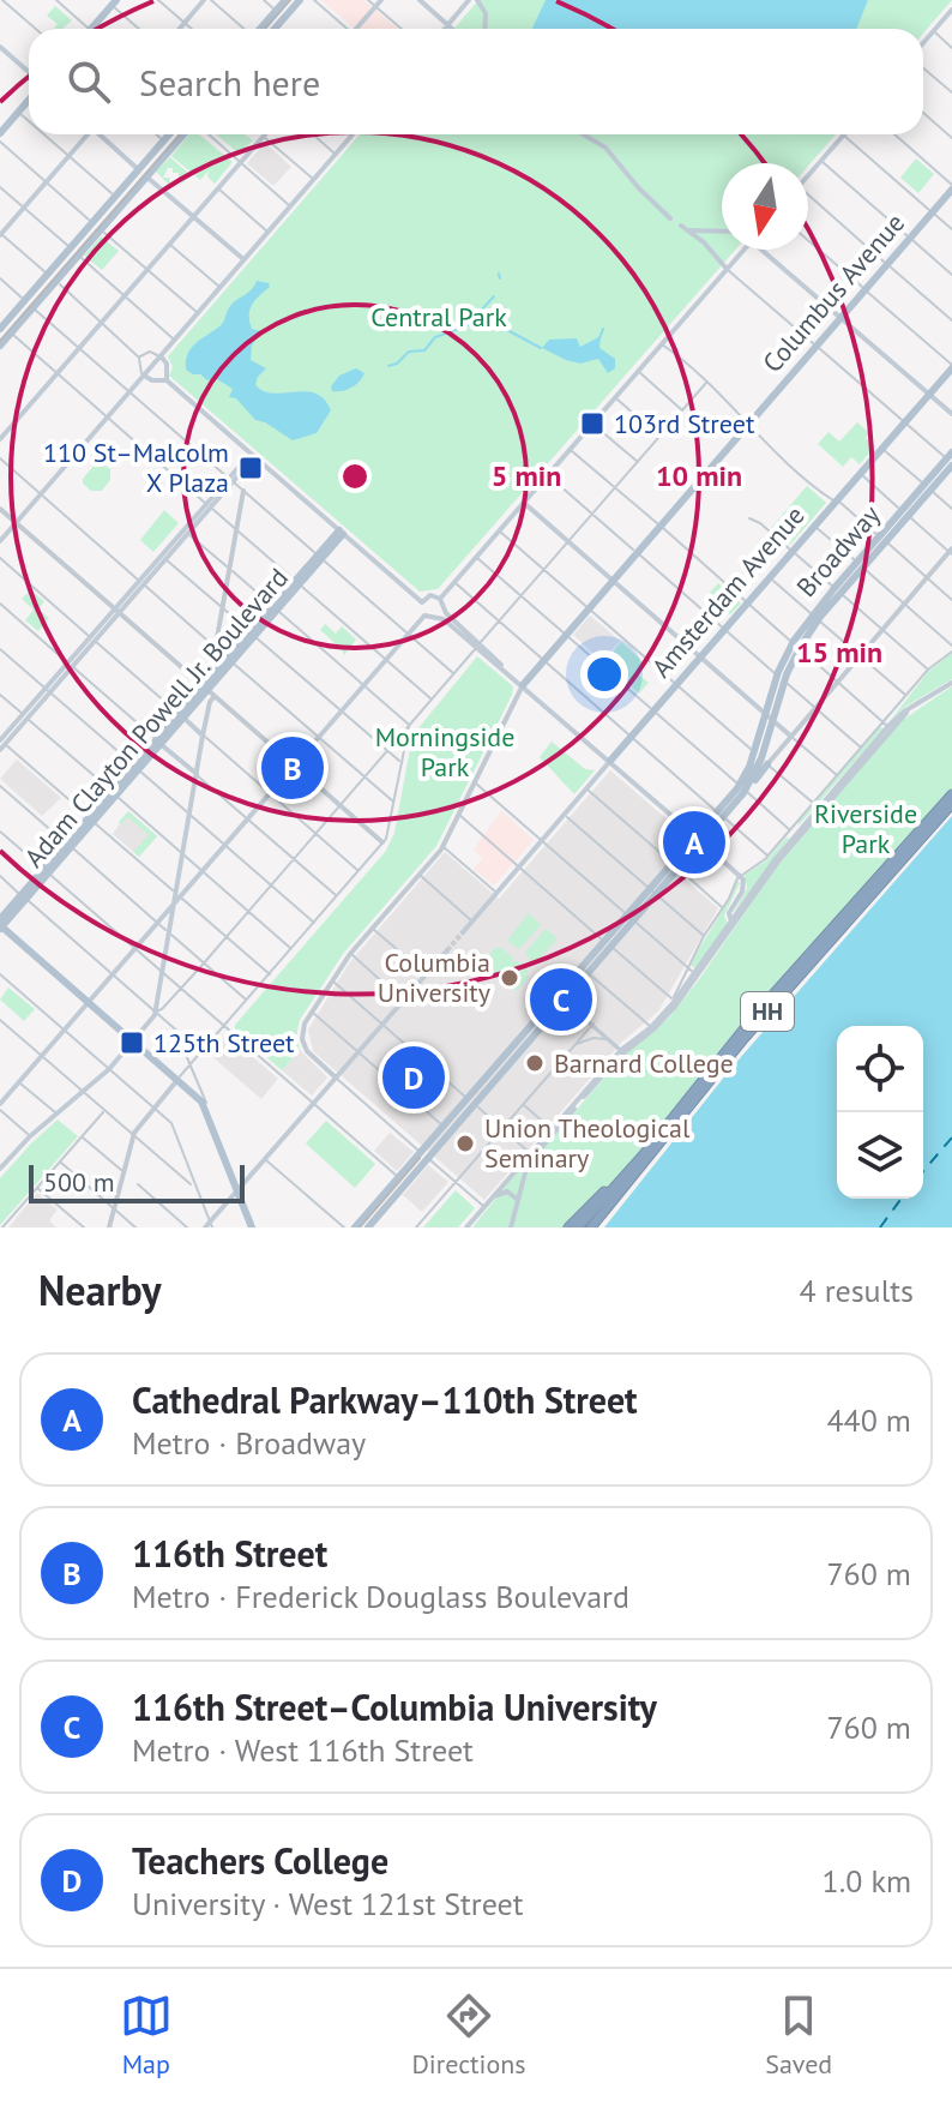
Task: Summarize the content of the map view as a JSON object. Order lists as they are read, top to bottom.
{
  "streets": {
    "highway": ["HH"],
    "main road": [
      "Columbus Avenue",
      "Broadway",
      "Amsterdam Avenue",
      "Adam Clayton Powell Jr. Boulevard"
    ]
  },
  "parks": ["Central Park", "Morningside Park", "Riverside Park"],
  "places": {
    "transit": ["103rd Street", "110 St–Malcolm X Plaza", "125th Street"],
    "other": ["Columbia University", "Barnard College", "Union Theological Seminary"]
  },
  "scale_bar": "500 m",
  "north": "bottom",
  "page": {
    "search": "Search here",
    "pins": [
      "B",
      "A",
      "C",
      "D"
    ],
    "scale": "500 m",
    "heading": ["Nearby", "4 results"],
    "list": [
      {
        "mark": "A",
        "name": "Cathedral Parkway–110th Street",
        "note": "Metro · Broadway",
        "value": "440 m"
      },
      {
        "mark": "B",
        "name": "116th Street",
        "note": "Metro · Frederick Douglass Boulevard",
        "value": "760 m"
      },
      {
        "mark": "C",
        "name": "116th Street–Columbia University",
        "note": "Metro · West 116th Street",
        "value": "760 m"
      },
      {
        "mark": "D",
        "name": "Teachers College",
        "note": "University · West 121st Street",
        "value": "1.0 km"
      }
    ],
    "nav": ["Map", "Directions", "Saved"]
  },
  "rings": ["5 min", "10 min", "15 min"]
}
